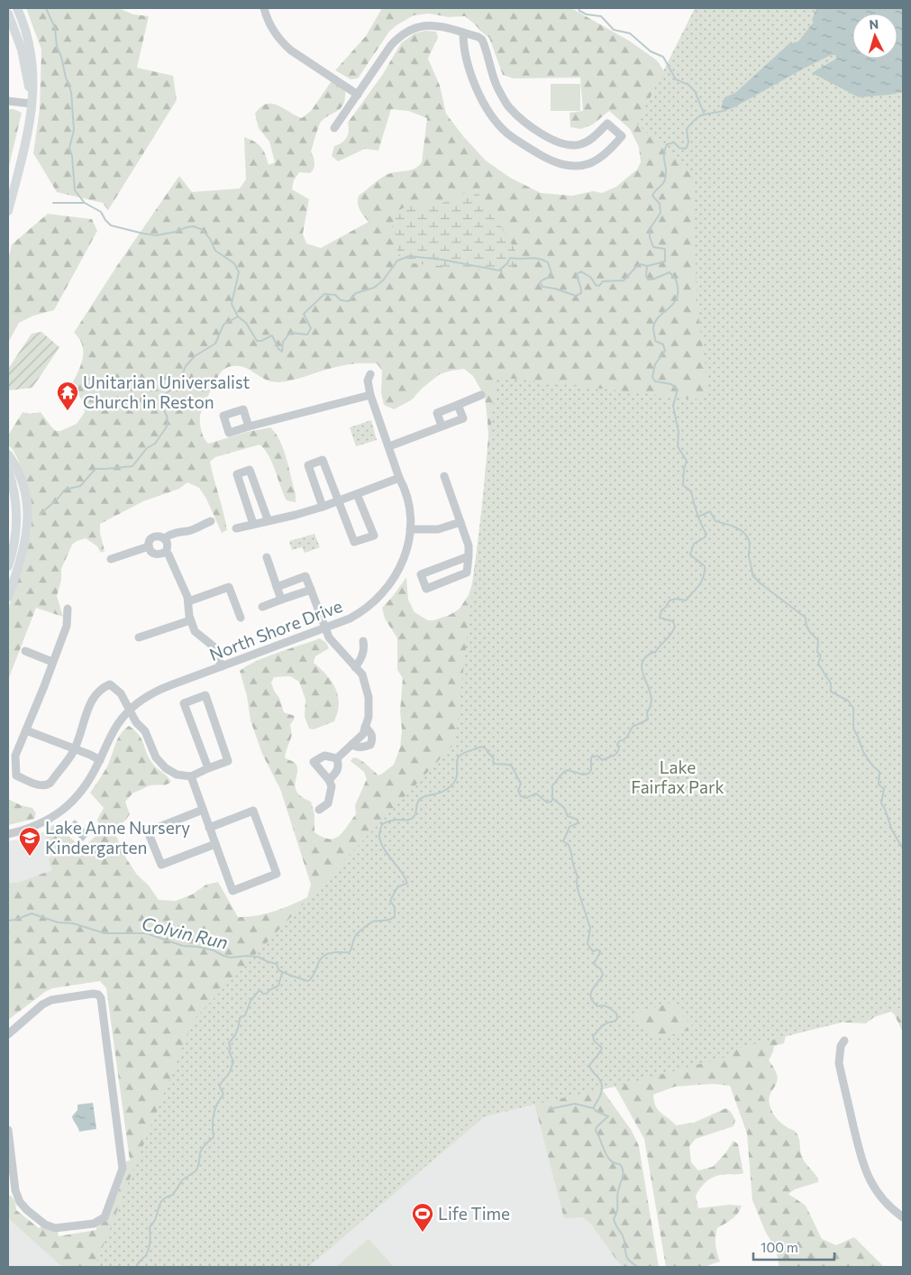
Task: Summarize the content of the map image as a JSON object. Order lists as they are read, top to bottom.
{
  "streets": {
    "street": ["North Shore Drive"]
  },
  "water": ["Colvin Run"],
  "parks": ["Lake Fairfax Park"],
  "places": {
    "temple": ["Unitarian Universalist Church in Reston"],
    "school or university": ["Lake Anne Nursery Kindergarten"],
    "sports": ["Life Time"]
  },
  "scale_bar": "100 m",
  "north": "top"
}
